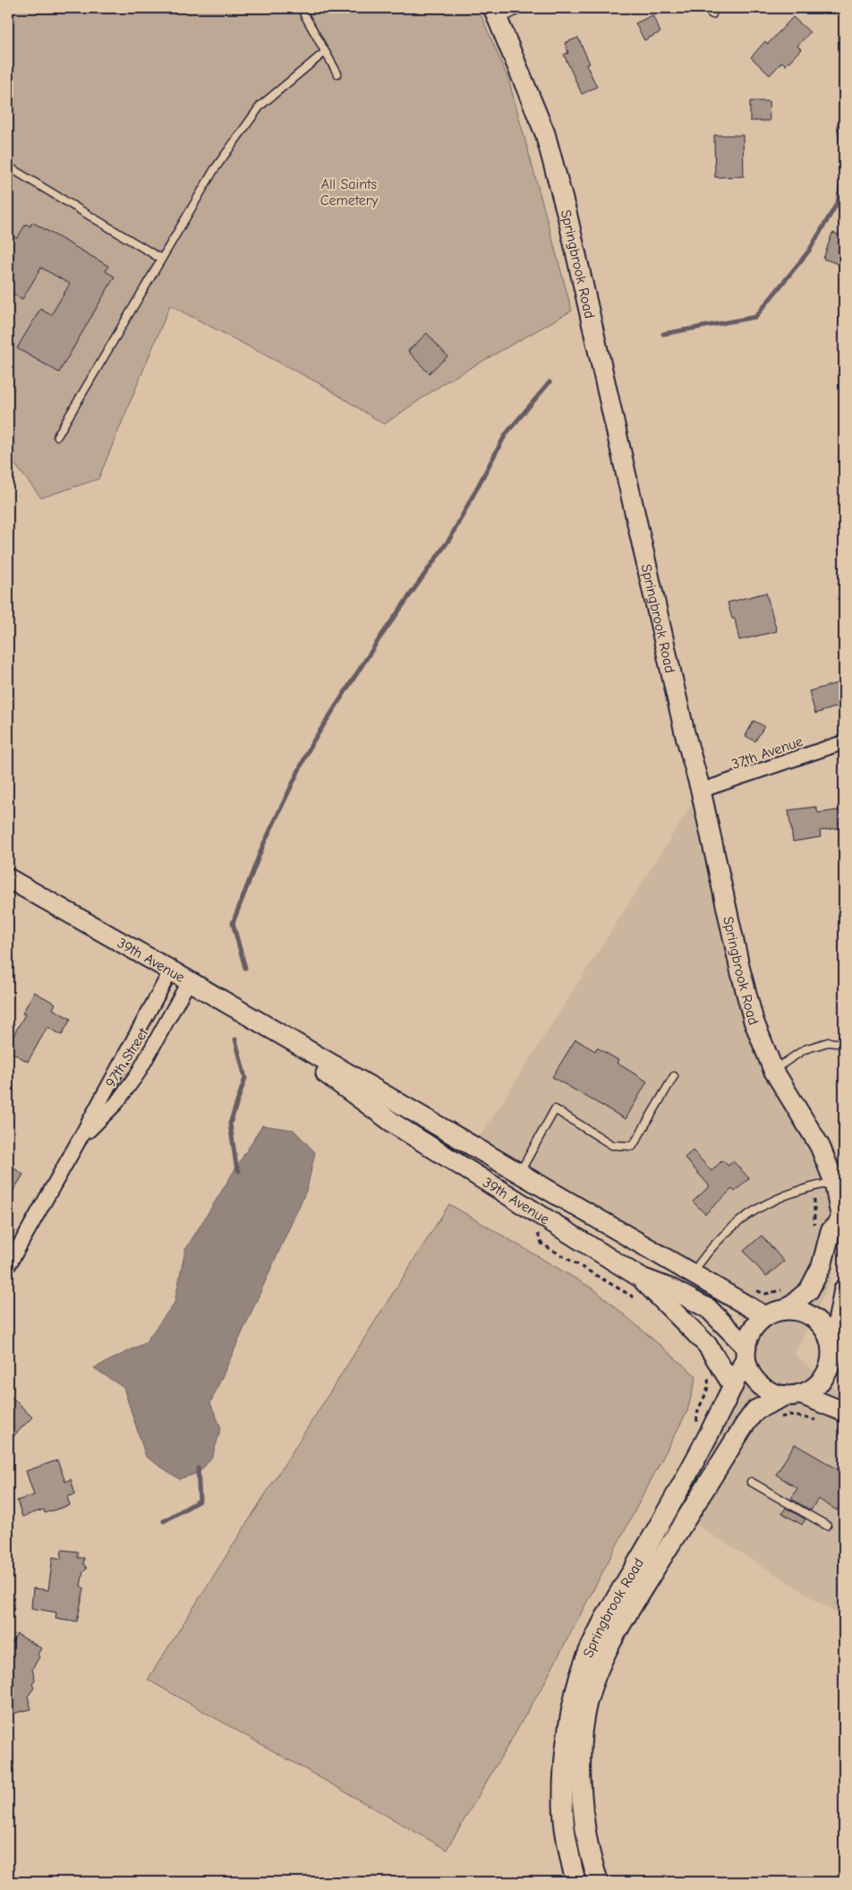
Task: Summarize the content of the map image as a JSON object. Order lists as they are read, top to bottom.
{
  "streets": {
    "street": [
      "Springbrook Road",
      "37th Avenue",
      "39th Avenue",
      "97th Street"
    ]
  },
  "crossings": [
    ["Springbrook Road", "37th Avenue"],
    ["Springbrook Road", "39th Avenue"],
    ["39th Avenue", "97th Street"]
  ],
  "parks": ["All Saints Cemetery"]
}
